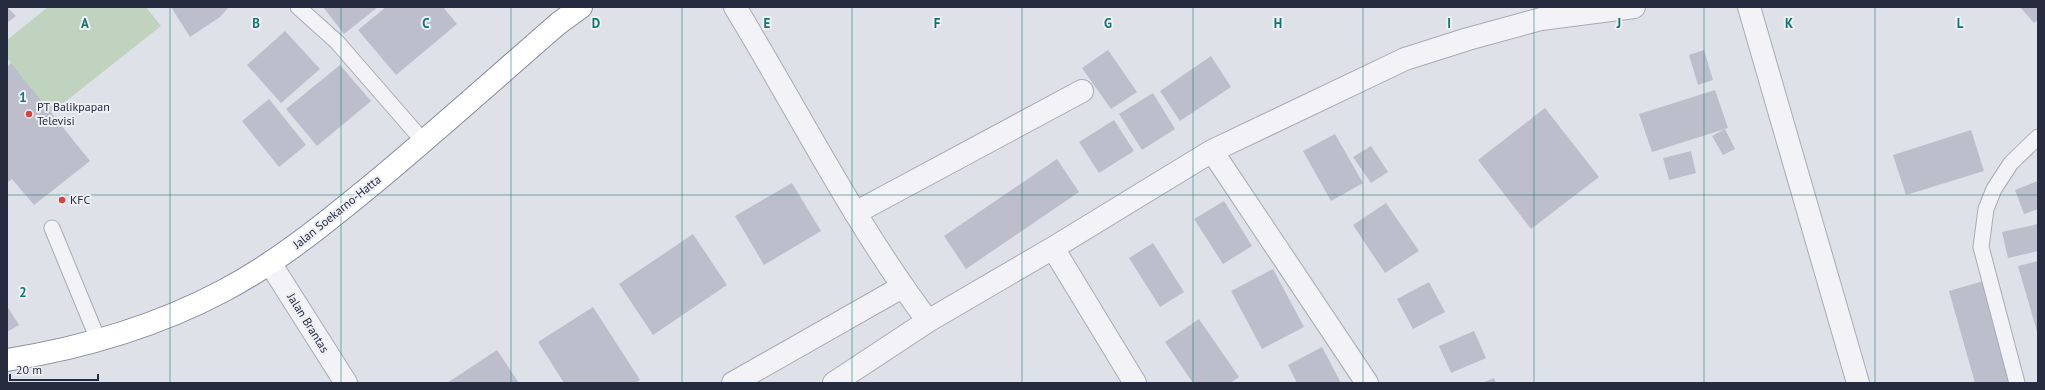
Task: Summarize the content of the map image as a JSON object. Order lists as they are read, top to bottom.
{
  "streets": {
    "highway": ["Jalan Soekarno-Hatta"],
    "street": ["Jalan Brantas"]
  },
  "crossings": [
    ["Jalan Soekarno-Hatta", "Jalan Brantas"]
  ],
  "places": ["PT Balikpapan Televisi", "KFC"],
  "scale_bar": "20 m",
  "grid": {
    "columns": [
      "A",
      "B",
      "C",
      "D",
      "E",
      "F",
      "G",
      "H",
      "I",
      "J",
      "K",
      "L"
    ],
    "rows": ["1", "2"]
  }
}
